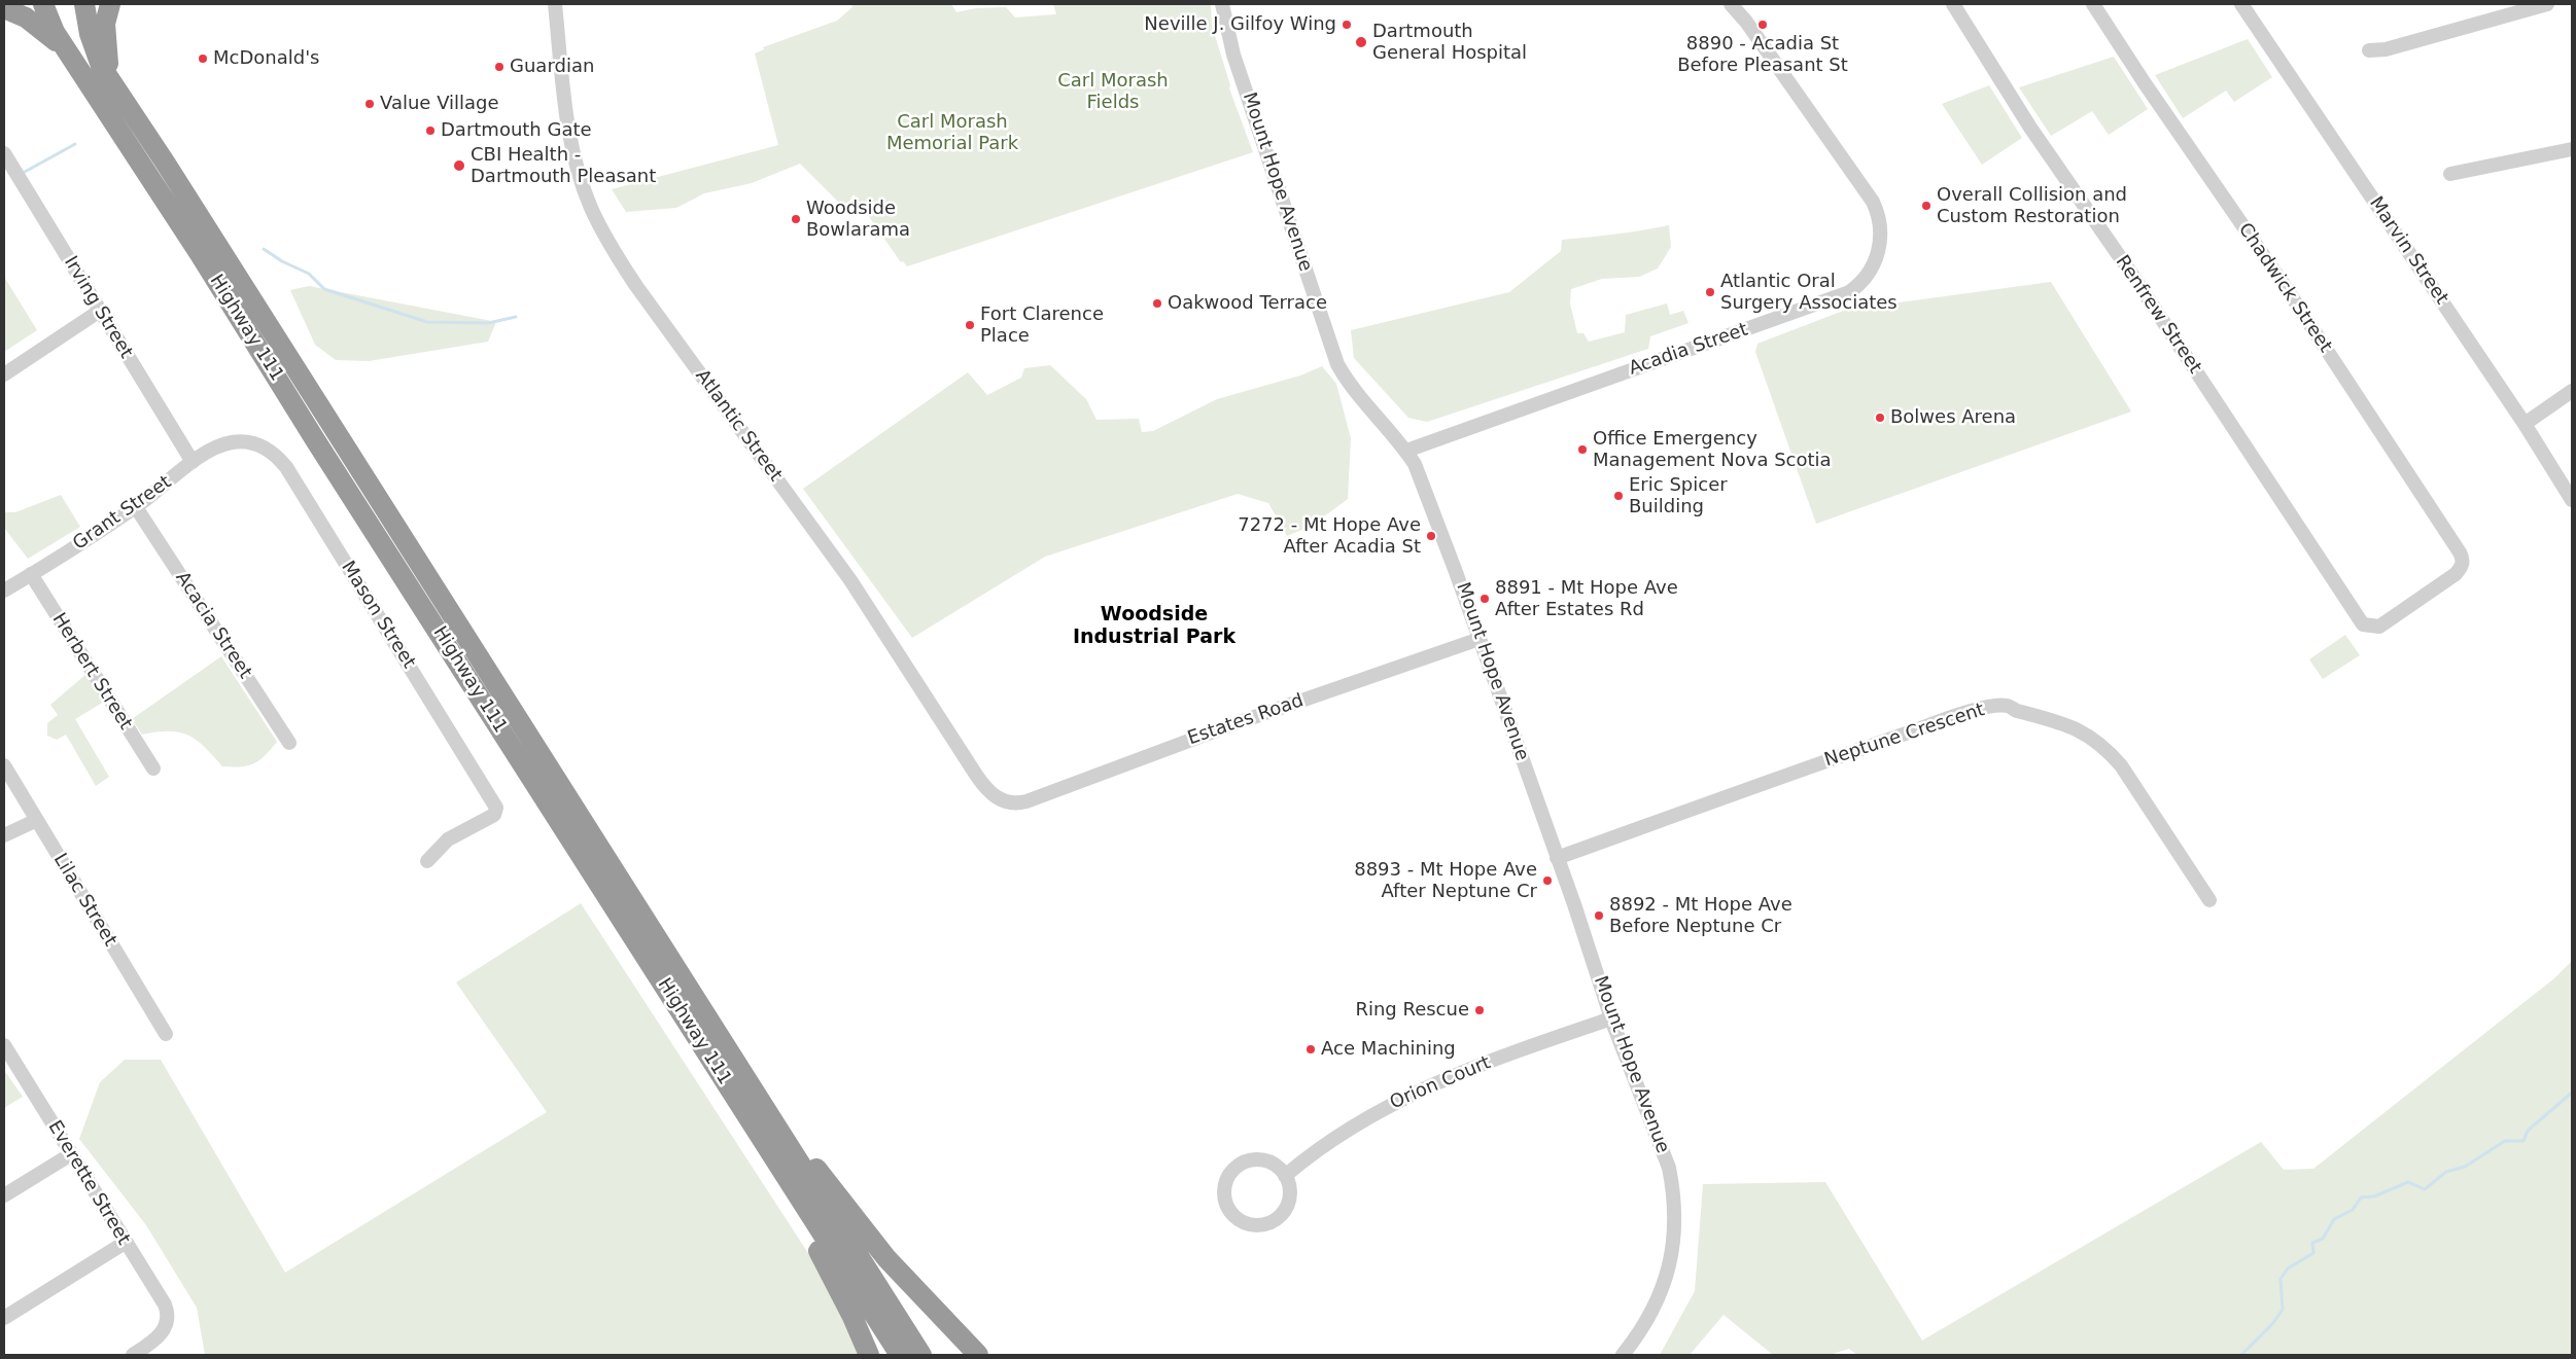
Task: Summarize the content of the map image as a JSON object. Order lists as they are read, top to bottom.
{
  "streets": {
    "highway": ["Highway 111"],
    "street": [
      "Mount Hope Avenue",
      "Marvin Street",
      "Chadwick Street",
      "Irving Street",
      "Renfrew Street",
      "Acadia Street",
      "Atlantic Street",
      "Grant Street",
      "Mason Street",
      "Acacia Street",
      "Herbert Street",
      "Estates Road",
      "Neptune Crescent",
      "Lilac Street",
      "Orion Court",
      "Everette Street"
    ]
  },
  "crossings": [
    ["Mount Hope Avenue", "Acadia Street"],
    ["Mount Hope Avenue", "Estates Road"],
    ["Mount Hope Avenue", "Neptune Crescent"],
    ["Mount Hope Avenue", "Orion Court"],
    ["Chadwick Street", "Renfrew Street"],
    ["Irving Street", "Grant Street"],
    ["Atlantic Street", "Estates Road"],
    ["Grant Street", "Mason Street"],
    ["Grant Street", "Acacia Street"],
    ["Grant Street", "Herbert Street"]
  ],
  "districts": ["Woodside Industrial Park"],
  "parks": ["Carl Morash Fields", "Carl Morash Memorial Park"],
  "places": [
    "Neville J. Gilfoy Wing",
    "8890 - Acadia St Before Pleasant St",
    "Dartmouth General Hospital",
    "McDonald's",
    "Guardian",
    "Value Village",
    "Dartmouth Gate",
    "CBI Health - Dartmouth Pleasant",
    "Overall Collision and Custom Restoration",
    "Woodside Bowlarama",
    "Atlantic Oral Surgery Associates",
    "Oakwood Terrace",
    "Fort Clarence Place",
    "Bolwes Arena",
    "Office Emergency Management Nova Scotia",
    "Eric Spicer Building",
    "7272 - Mt Hope Ave After Acadia St",
    "8891 - Mt Hope Ave After Estates Rd",
    "8893 - Mt Hope Ave After Neptune Cr",
    "8892 - Mt Hope Ave Before Neptune Cr",
    "Ring Rescue",
    "Ace Machining"
  ]
}
